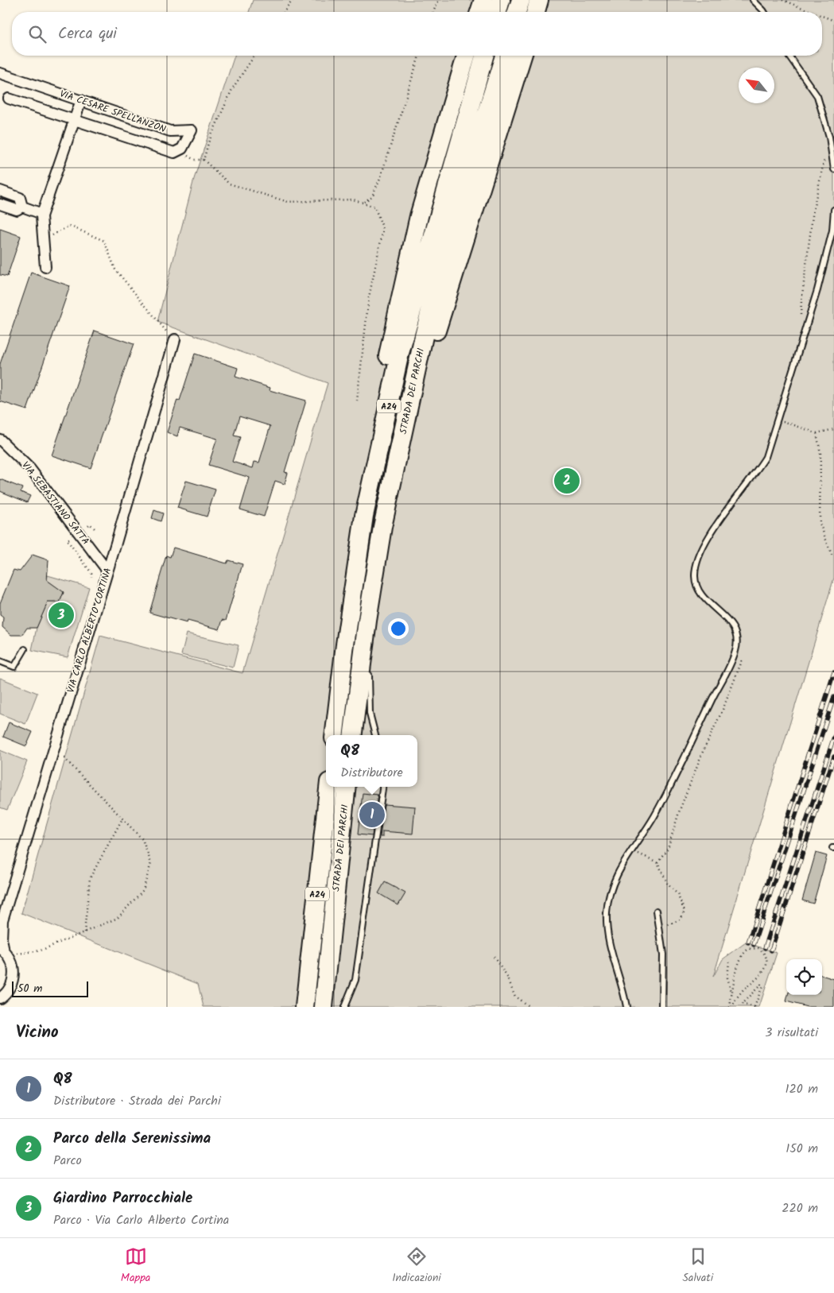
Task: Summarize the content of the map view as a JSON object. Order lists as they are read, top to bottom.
{
  "streets": {
    "highway": ["STRADA DEI PARCHI", "A24"],
    "street": ["VIA CESARE SPELLANZON", "VIA SEBASTIANO SATTA", "VIA CARLO ALBERTO CORTINA"]
  },
  "crossings": [
    ["VIA SEBASTIANO SATTA", "VIA CARLO ALBERTO CORTINA"]
  ],
  "scale_bar": "50 m",
  "north": "top left",
  "page": {
    "search": "Cerca qui",
    "pins": ["2", "3", "1"],
    "popup": ["Q8", "Distributore"],
    "scale": "50 m",
    "heading": ["Vicino", "3 risultati"],
    "list": [
      {
        "mark": "1",
        "name": "Q8",
        "note": "Distributore · Strada dei Parchi",
        "value": "120 m"
      },
      {
        "mark": "2",
        "name": "Parco della Serenissima",
        "note": "Parco",
        "value": "150 m"
      },
      {
        "mark": "3",
        "name": "Giardino Parrocchiale",
        "note": "Parco · Via Carlo Alberto Cortina",
        "value": "220 m"
      }
    ],
    "nav": ["Mappa", "Indicazioni", "Salvati"]
  }
}
